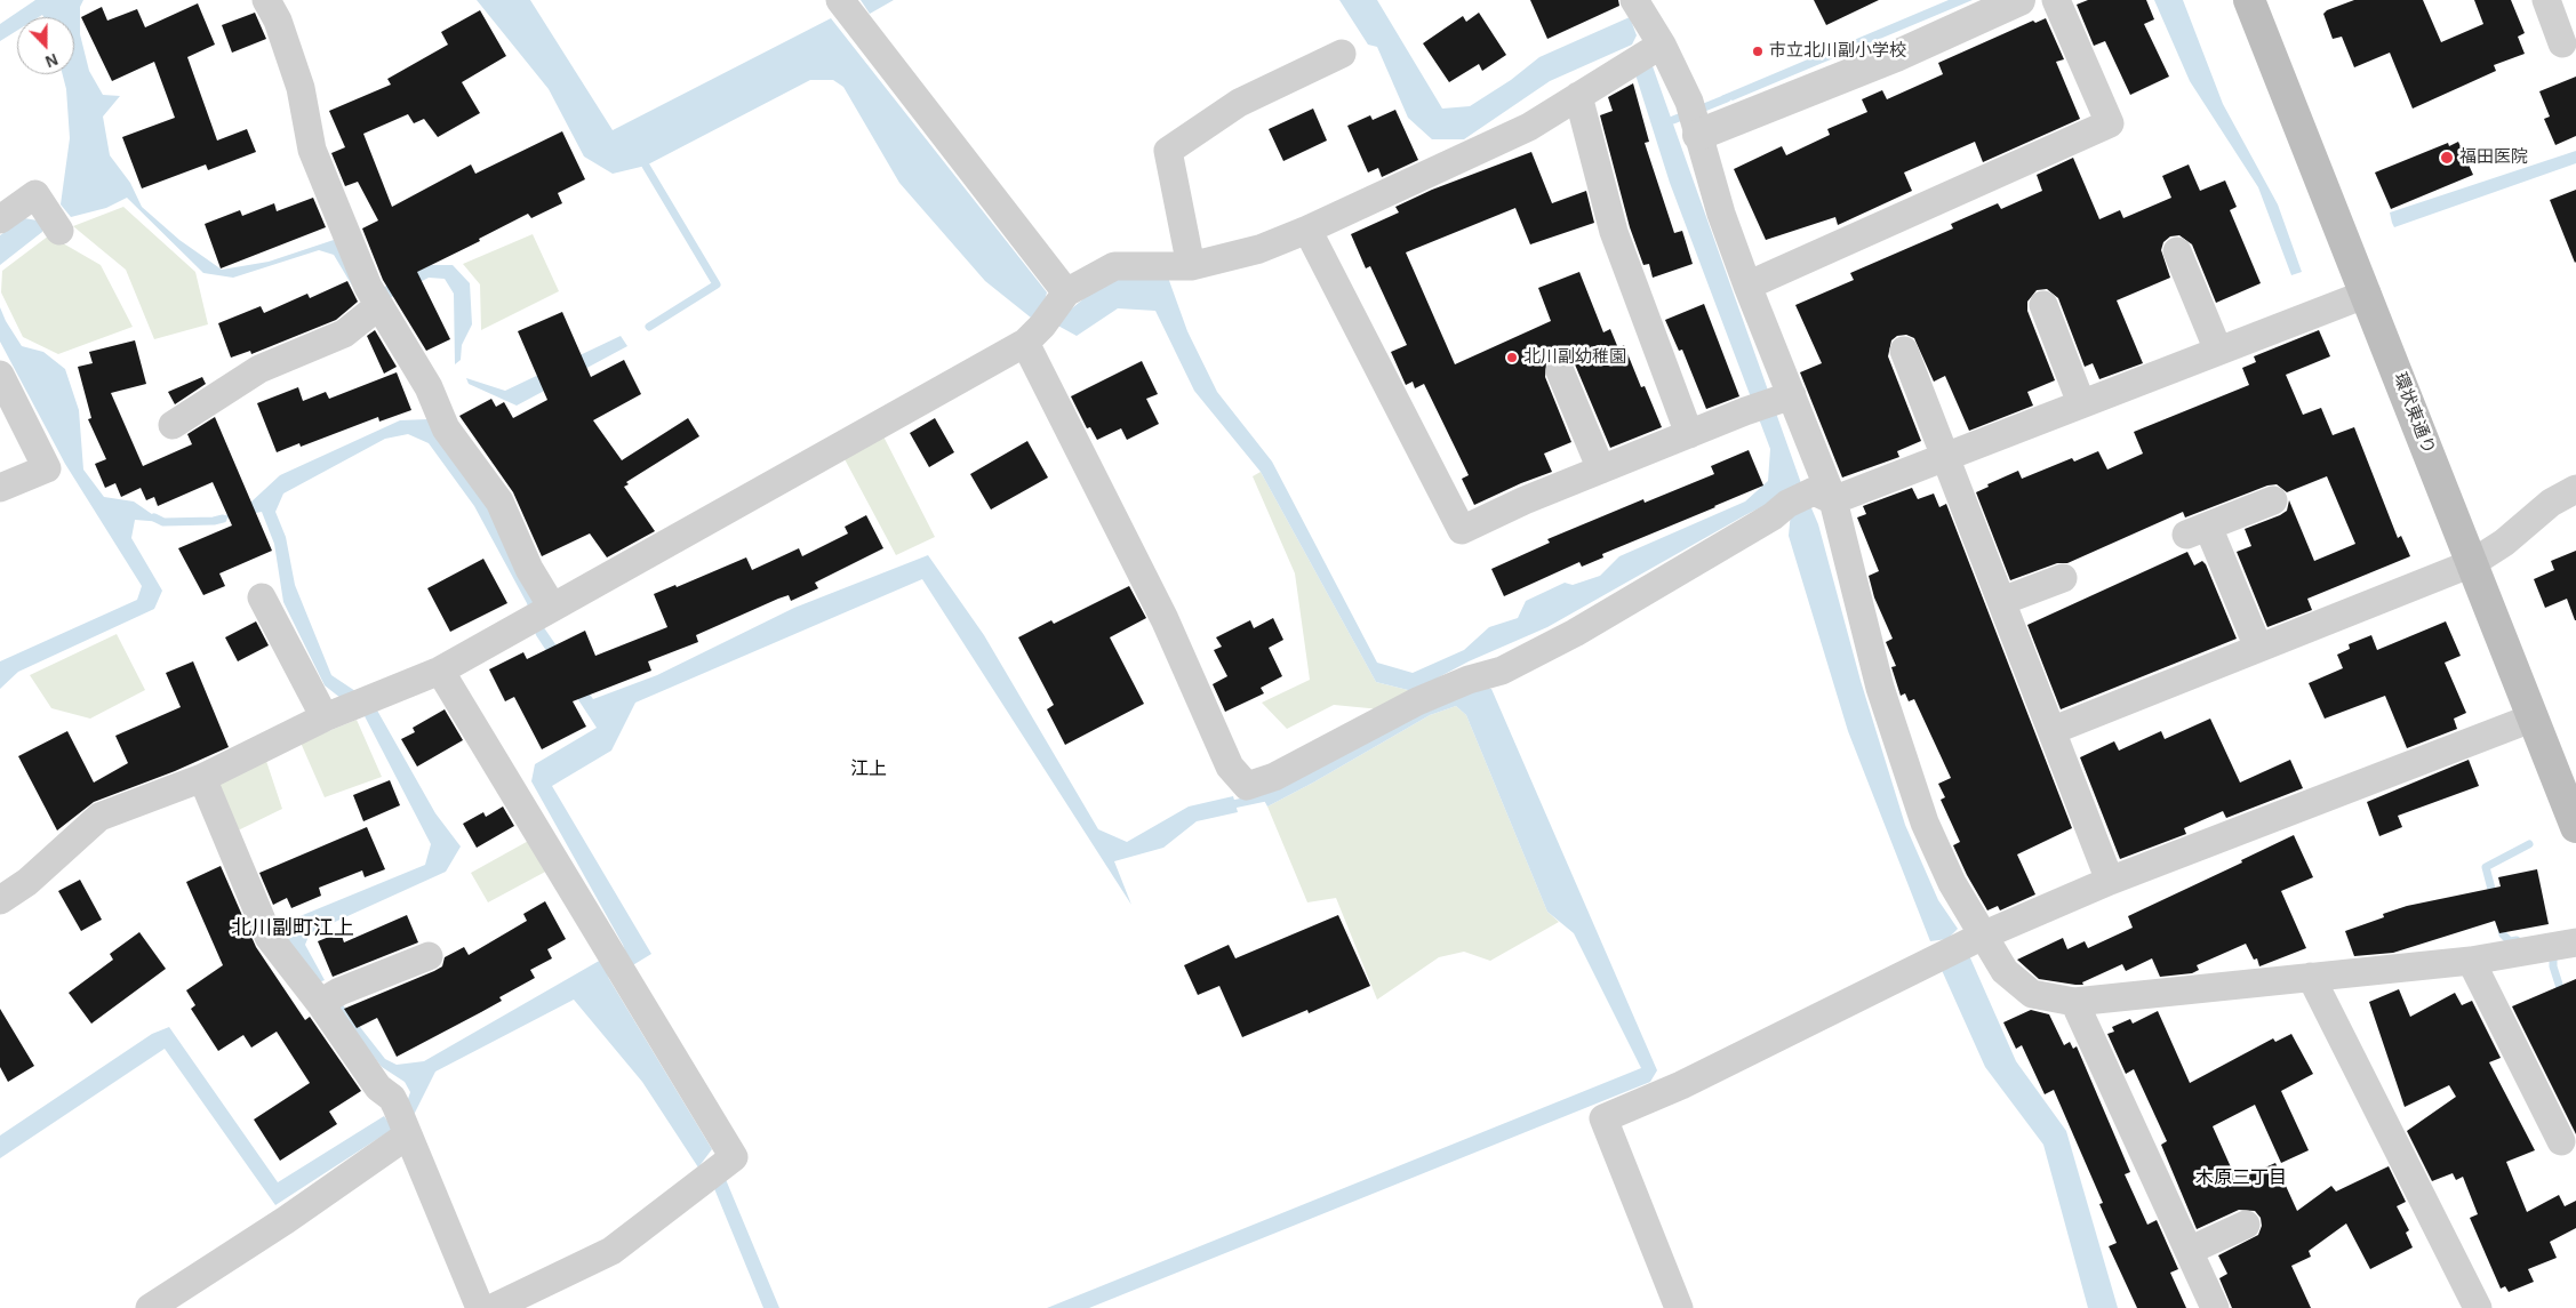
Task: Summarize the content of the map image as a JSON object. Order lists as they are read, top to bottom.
{
  "streets": {
    "main road": ["環状東通り"]
  },
  "districts": ["江上", "北川副町江上", "木原三丁目"],
  "places": ["市立北川副小学校", "福田医院", "北川副幼稚園"],
  "north": "bottom"
}
